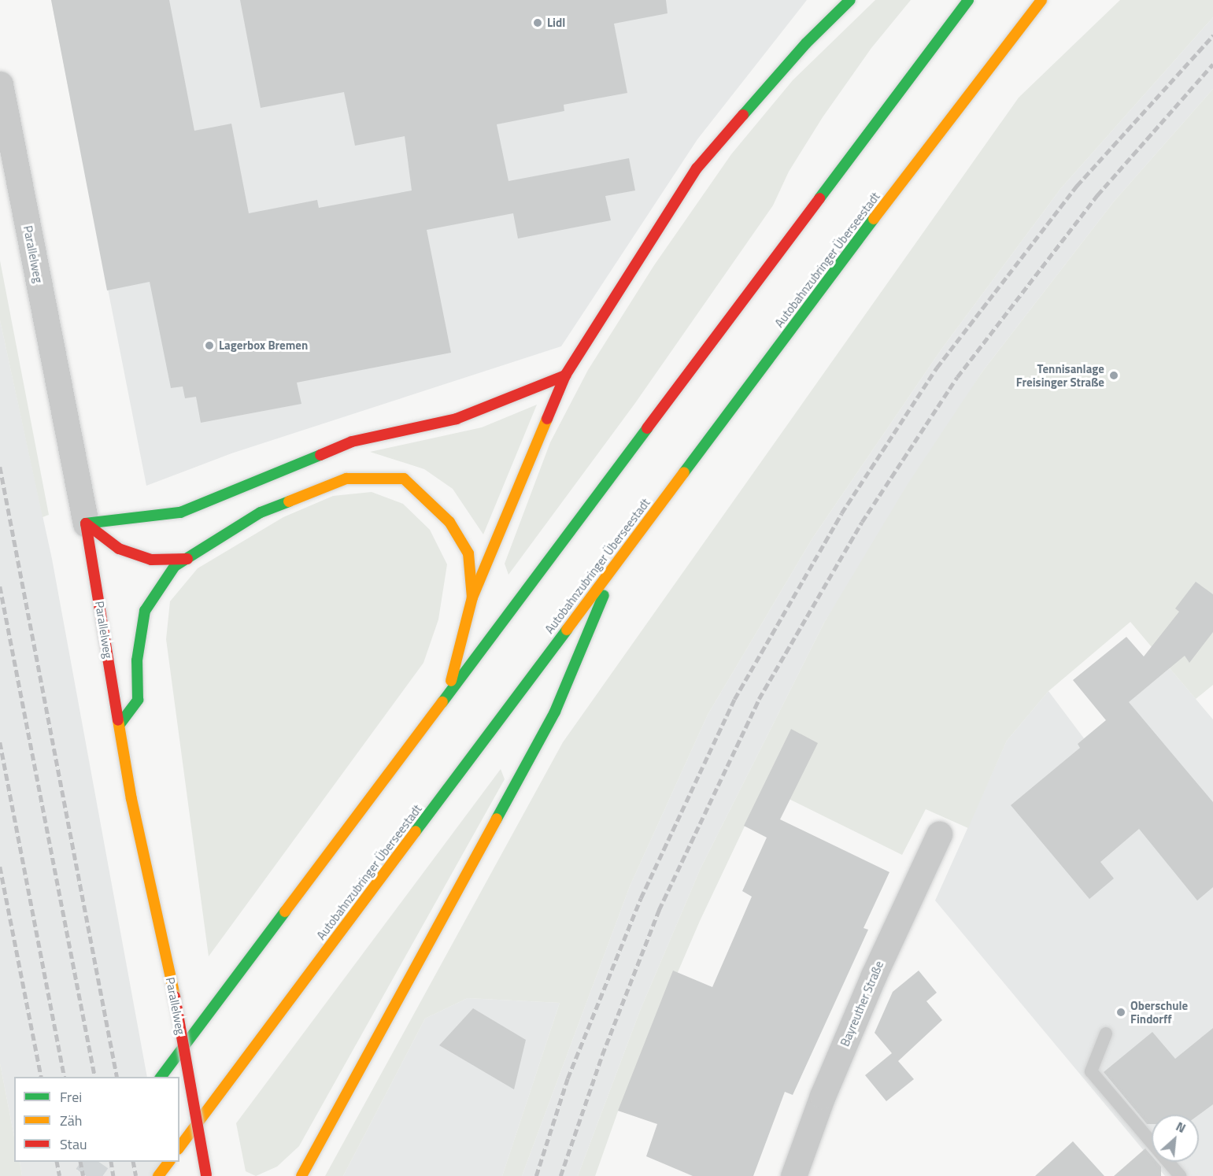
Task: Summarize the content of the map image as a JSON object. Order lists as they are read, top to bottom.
{
  "streets": {
    "main road": ["Parallelweg", "Autobahnzubringer Überseestadt"],
    "street": ["Bayreuther Straße"]
  },
  "places": [
    "Lidl",
    "Lagerbox Bremen",
    "Tennisanlage Freisinger Straße",
    "Oberschule Findorff"
  ],
  "legend": ["Frei", "Zäh", "Stau"],
  "north": "top right"
}
